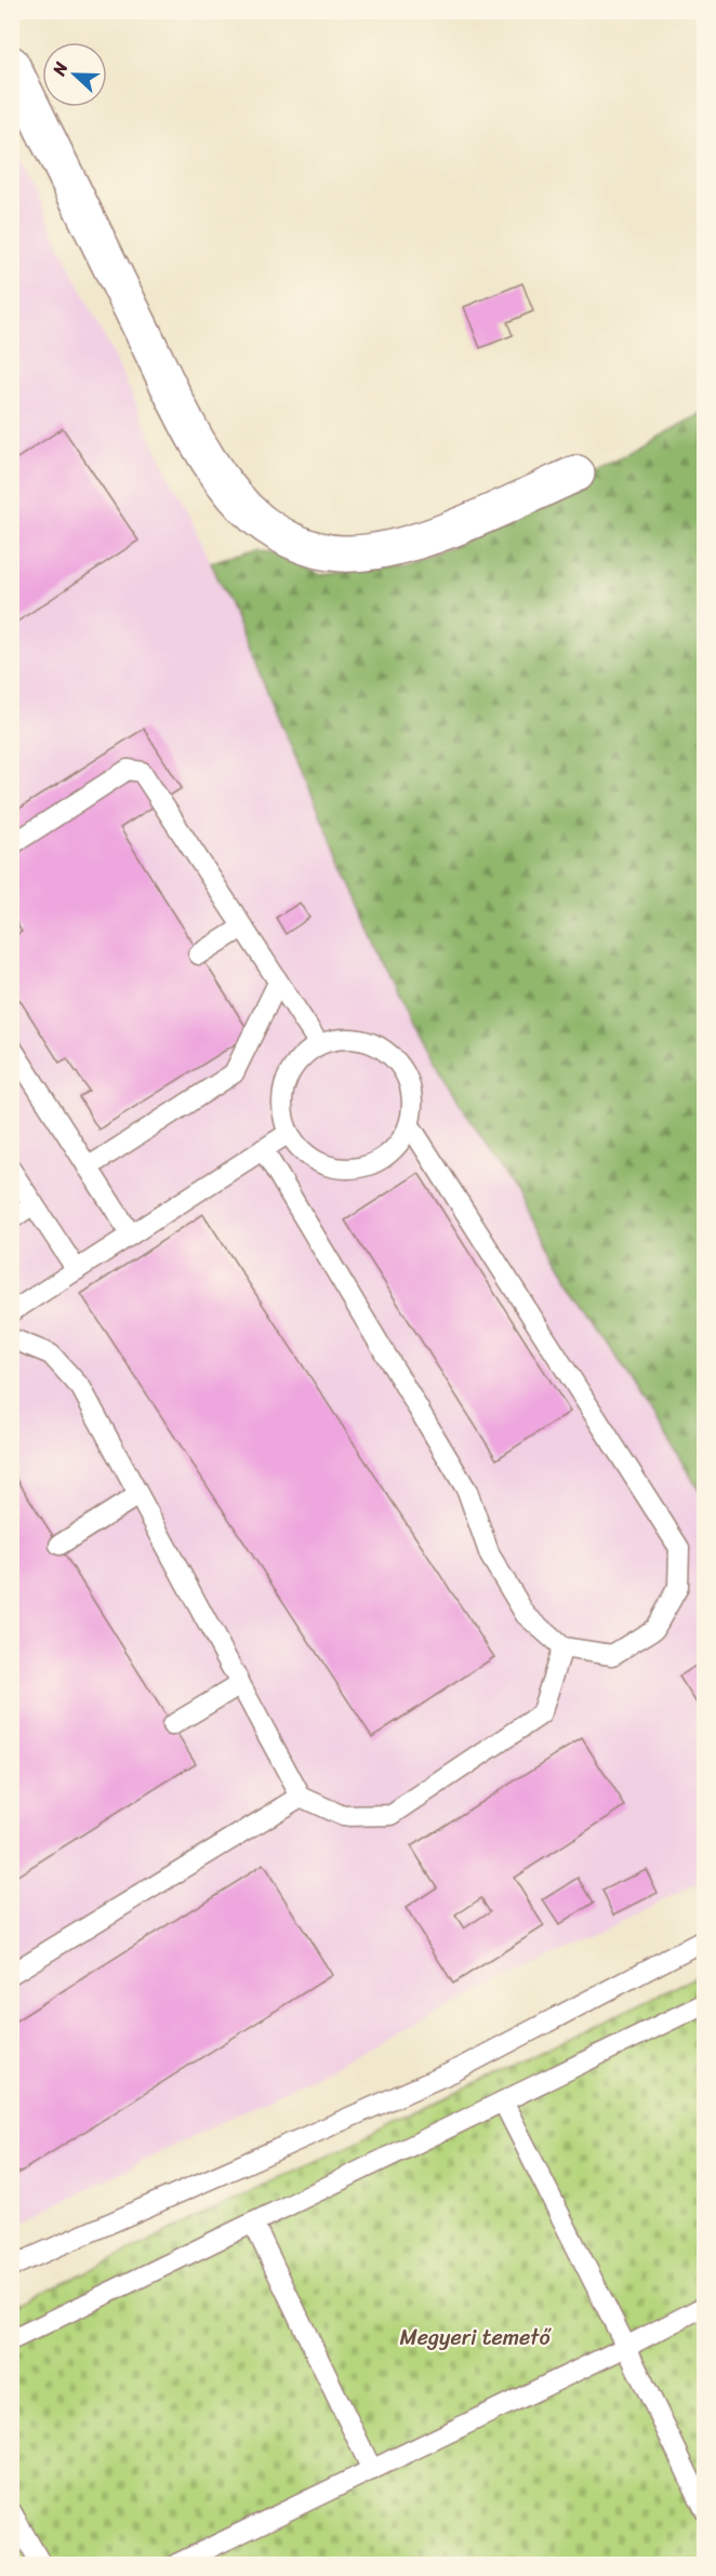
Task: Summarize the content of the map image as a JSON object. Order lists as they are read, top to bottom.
{
  "parks": ["Megyeri temető"],
  "north": "left"
}
